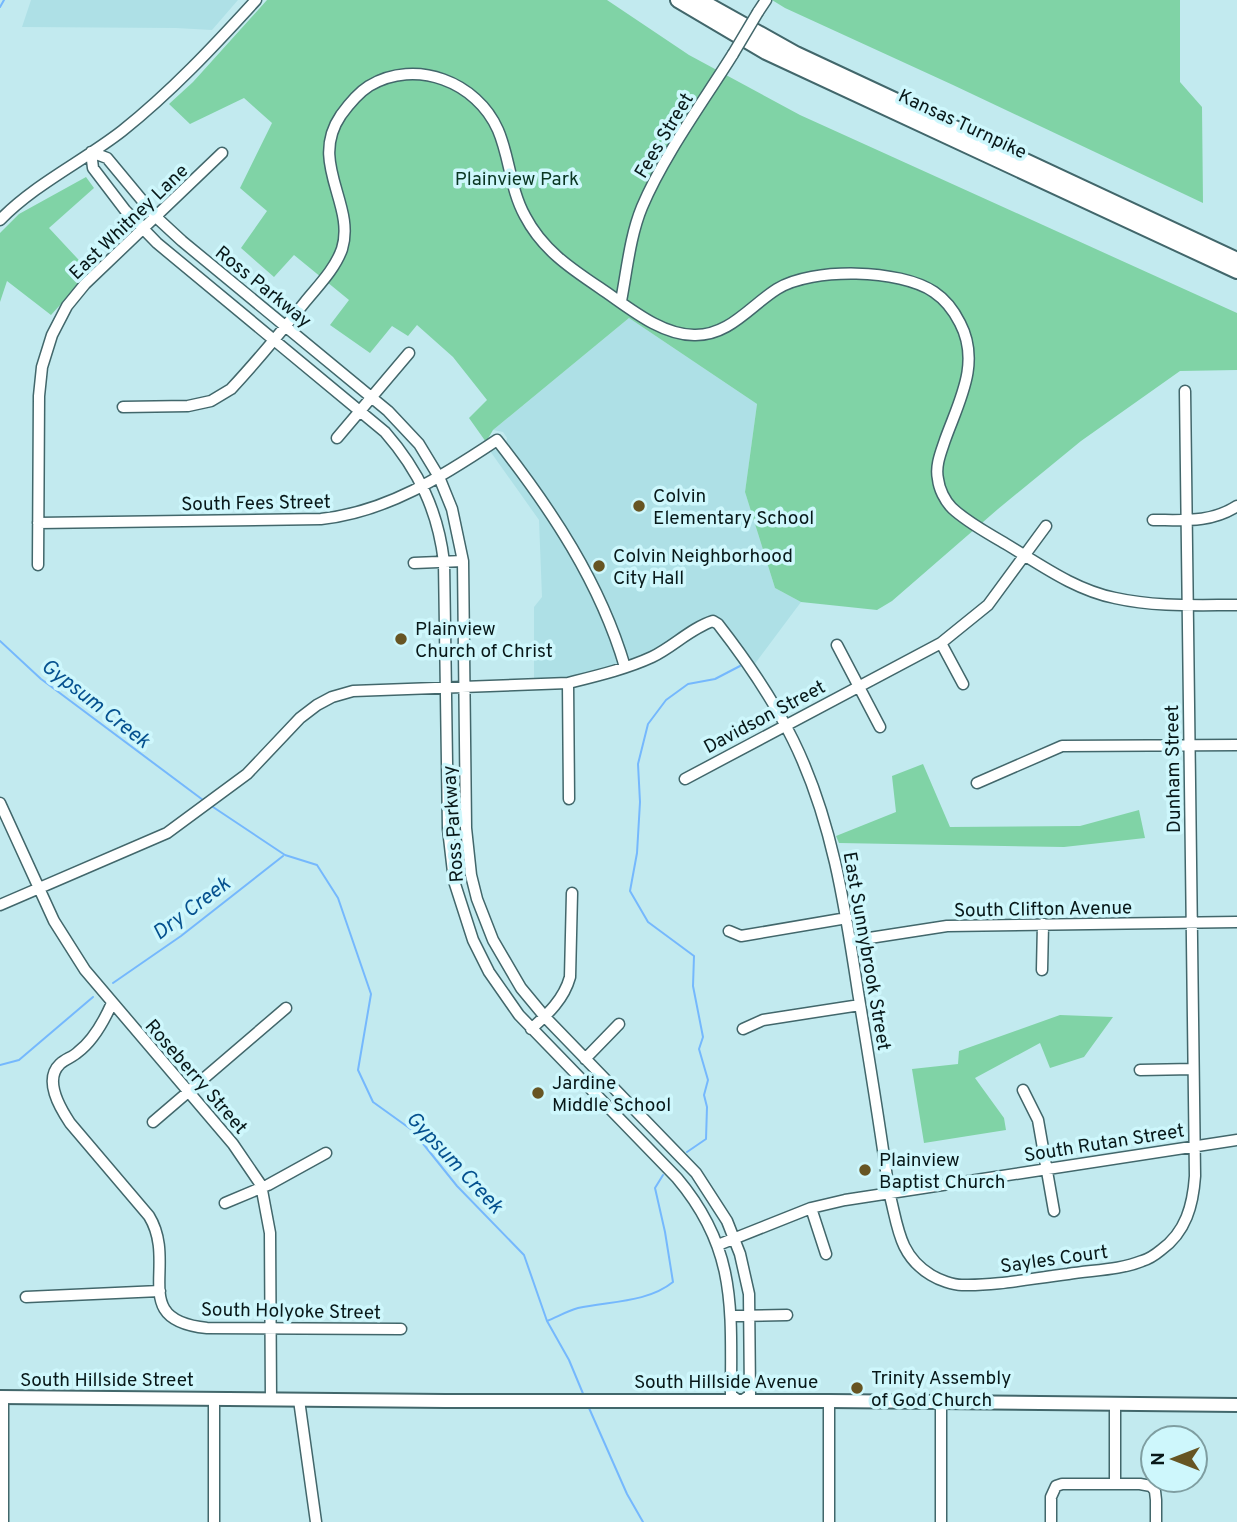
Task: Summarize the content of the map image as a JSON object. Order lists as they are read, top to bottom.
{
  "streets": {
    "highway": ["Kansas Turnpike"],
    "main road": ["South Hillside Street", "South Hillside Avenue"],
    "street": [
      "Fees Street",
      "East Whitney Lane",
      "Ross Parkway",
      "South Fees Street",
      "Davidson Street",
      "Dunham Street",
      "South Clifton Avenue",
      "East Sunnybrook Street",
      "Roseberry Street",
      "South Rutan Street",
      "Sayles Court",
      "South Holyoke Street"
    ]
  },
  "crossings": [
    ["East Whitney Lane", "Ross Parkway"],
    ["East Whitney Lane", "South Fees Street"],
    ["Ross Parkway", "South Fees Street"],
    ["Ross Parkway", "South Rutan Street"],
    ["Ross Parkway", "South Hillside Avenue"],
    ["South Fees Street", "East Sunnybrook Street"],
    ["Davidson Street", "East Sunnybrook Street"],
    ["Dunham Street", "South Clifton Avenue"],
    ["Dunham Street", "South Rutan Street"],
    ["Dunham Street", "Sayles Court"],
    ["South Clifton Avenue", "East Sunnybrook Street"],
    ["East Sunnybrook Street", "South Rutan Street"],
    ["East Sunnybrook Street", "Sayles Court"],
    ["Roseberry Street", "South Holyoke Street"],
    ["Roseberry Street", "South Hillside Avenue"],
    ["South Rutan Street", "Sayles Court"],
    ["South Hillside Street", "South Hillside Avenue"]
  ],
  "water": ["Gypsum Creek", "Dry Creek"],
  "parks": ["Plainview Park"],
  "places": [
    "Colvin Elementary School",
    "Colvin Neighborhood City Hall",
    "Plainview Church of Christ",
    "Jardine Middle School",
    "Plainview Baptist Church",
    "Trinity Assembly of God Church"
  ],
  "north": "left"
}
